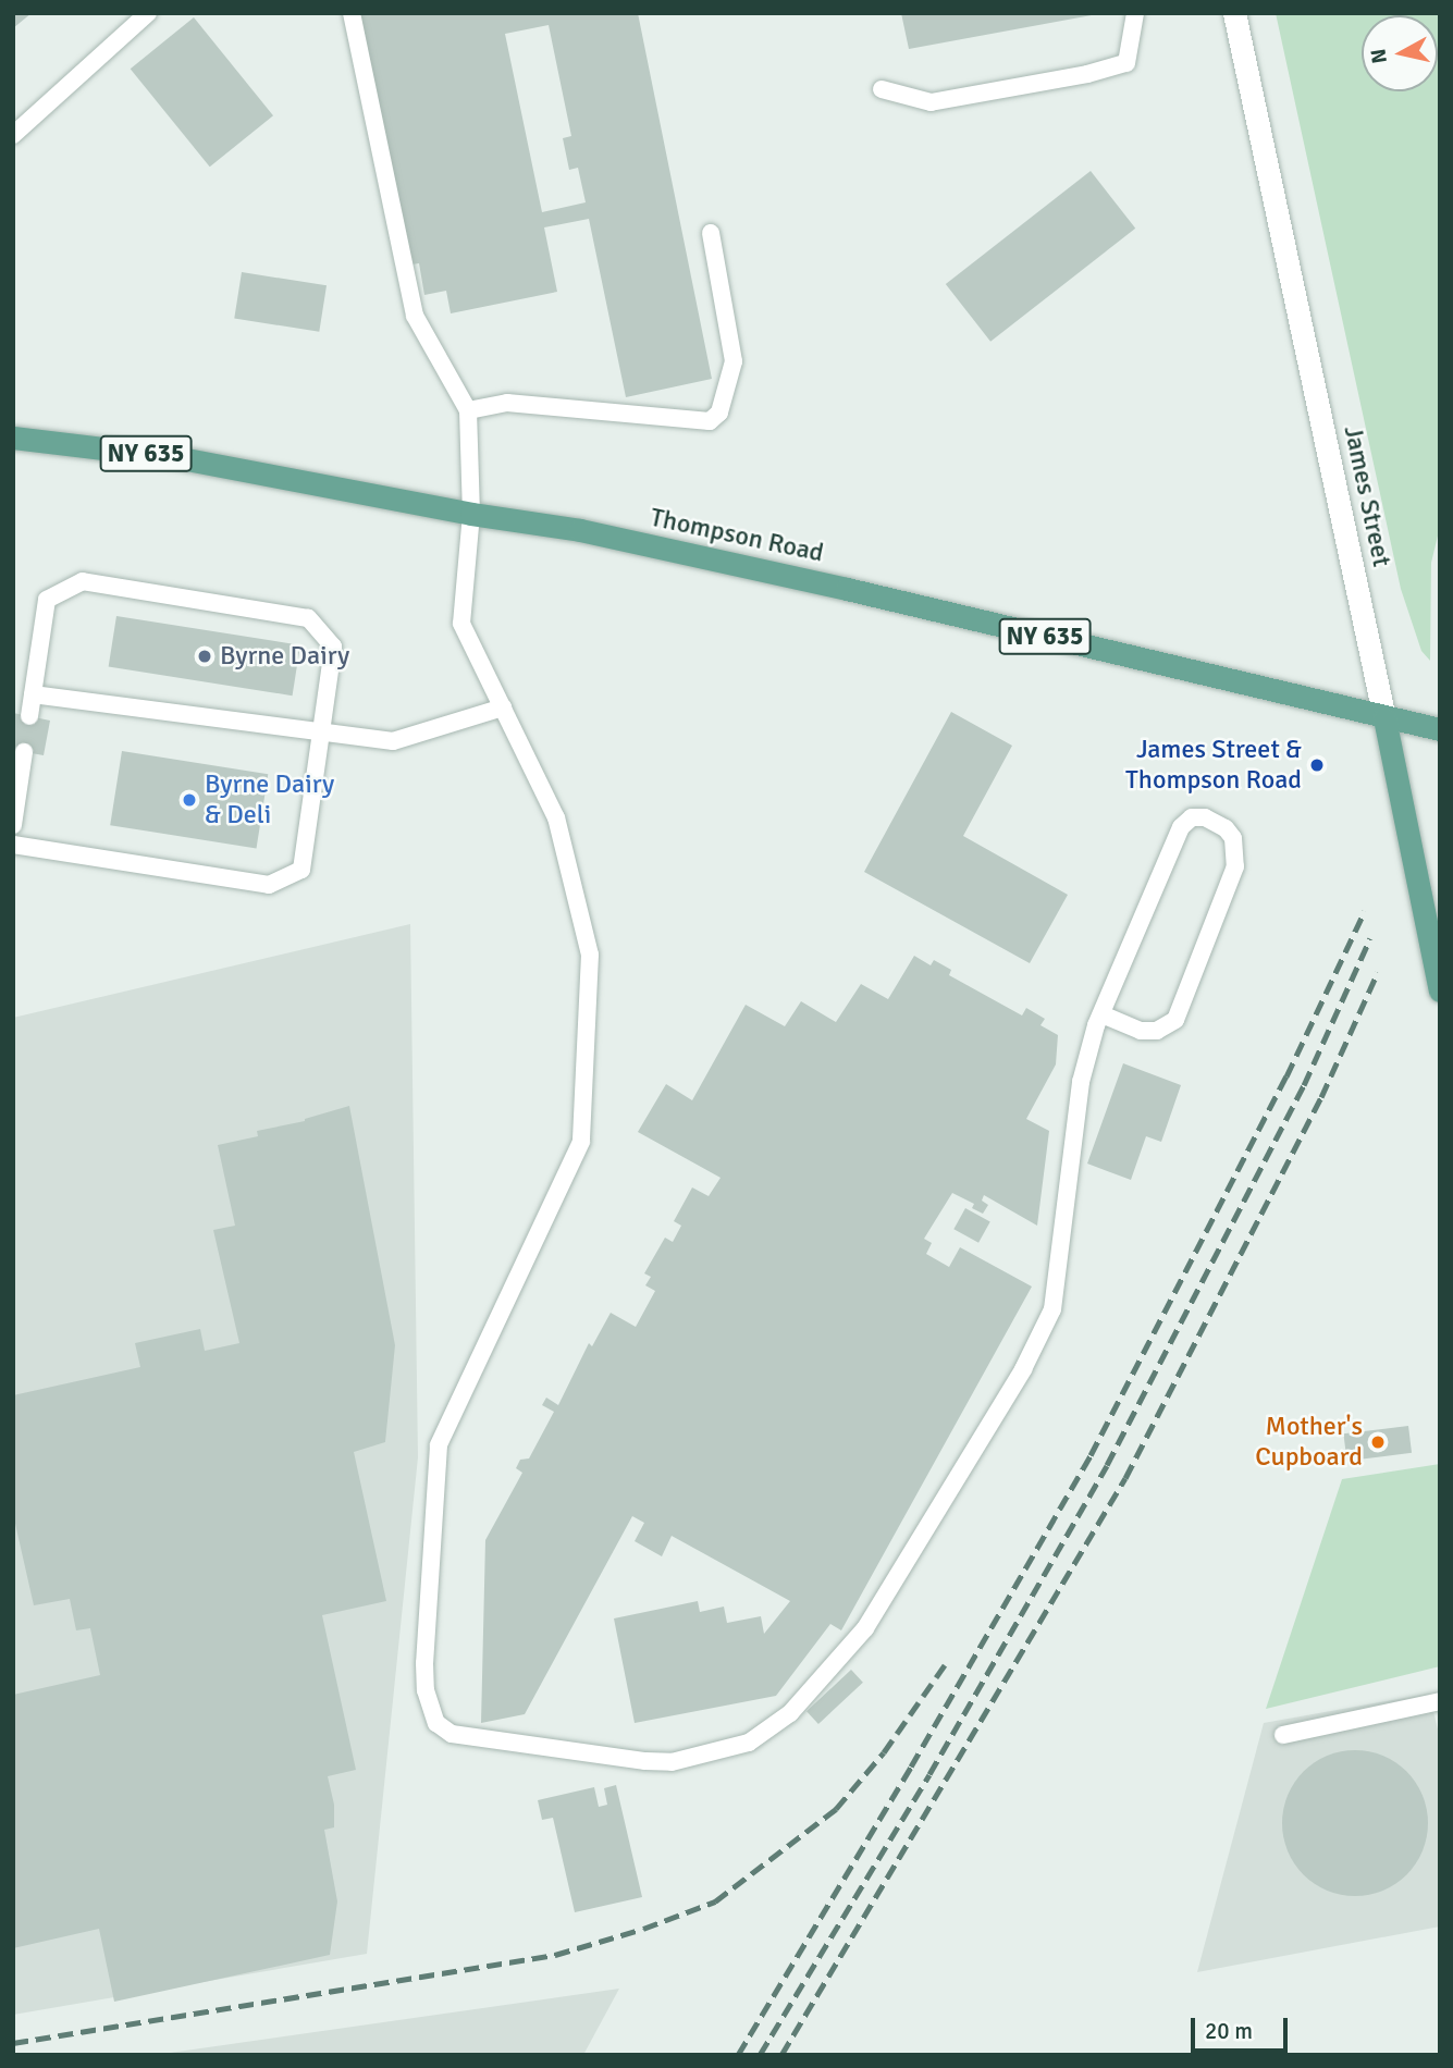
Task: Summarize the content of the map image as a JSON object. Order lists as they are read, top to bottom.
{
  "streets": {
    "main road": ["NY 635", "James Street", "Thompson Road"]
  },
  "crossings": [
    ["James Street", "Thompson Road"]
  ],
  "places": [
    "Byrne Dairy",
    "James Street & Thompson Road",
    "Byrne Dairy & Deli",
    "Mother's Cupboard"
  ],
  "scale_bar": "20 m",
  "north": "left"
}
